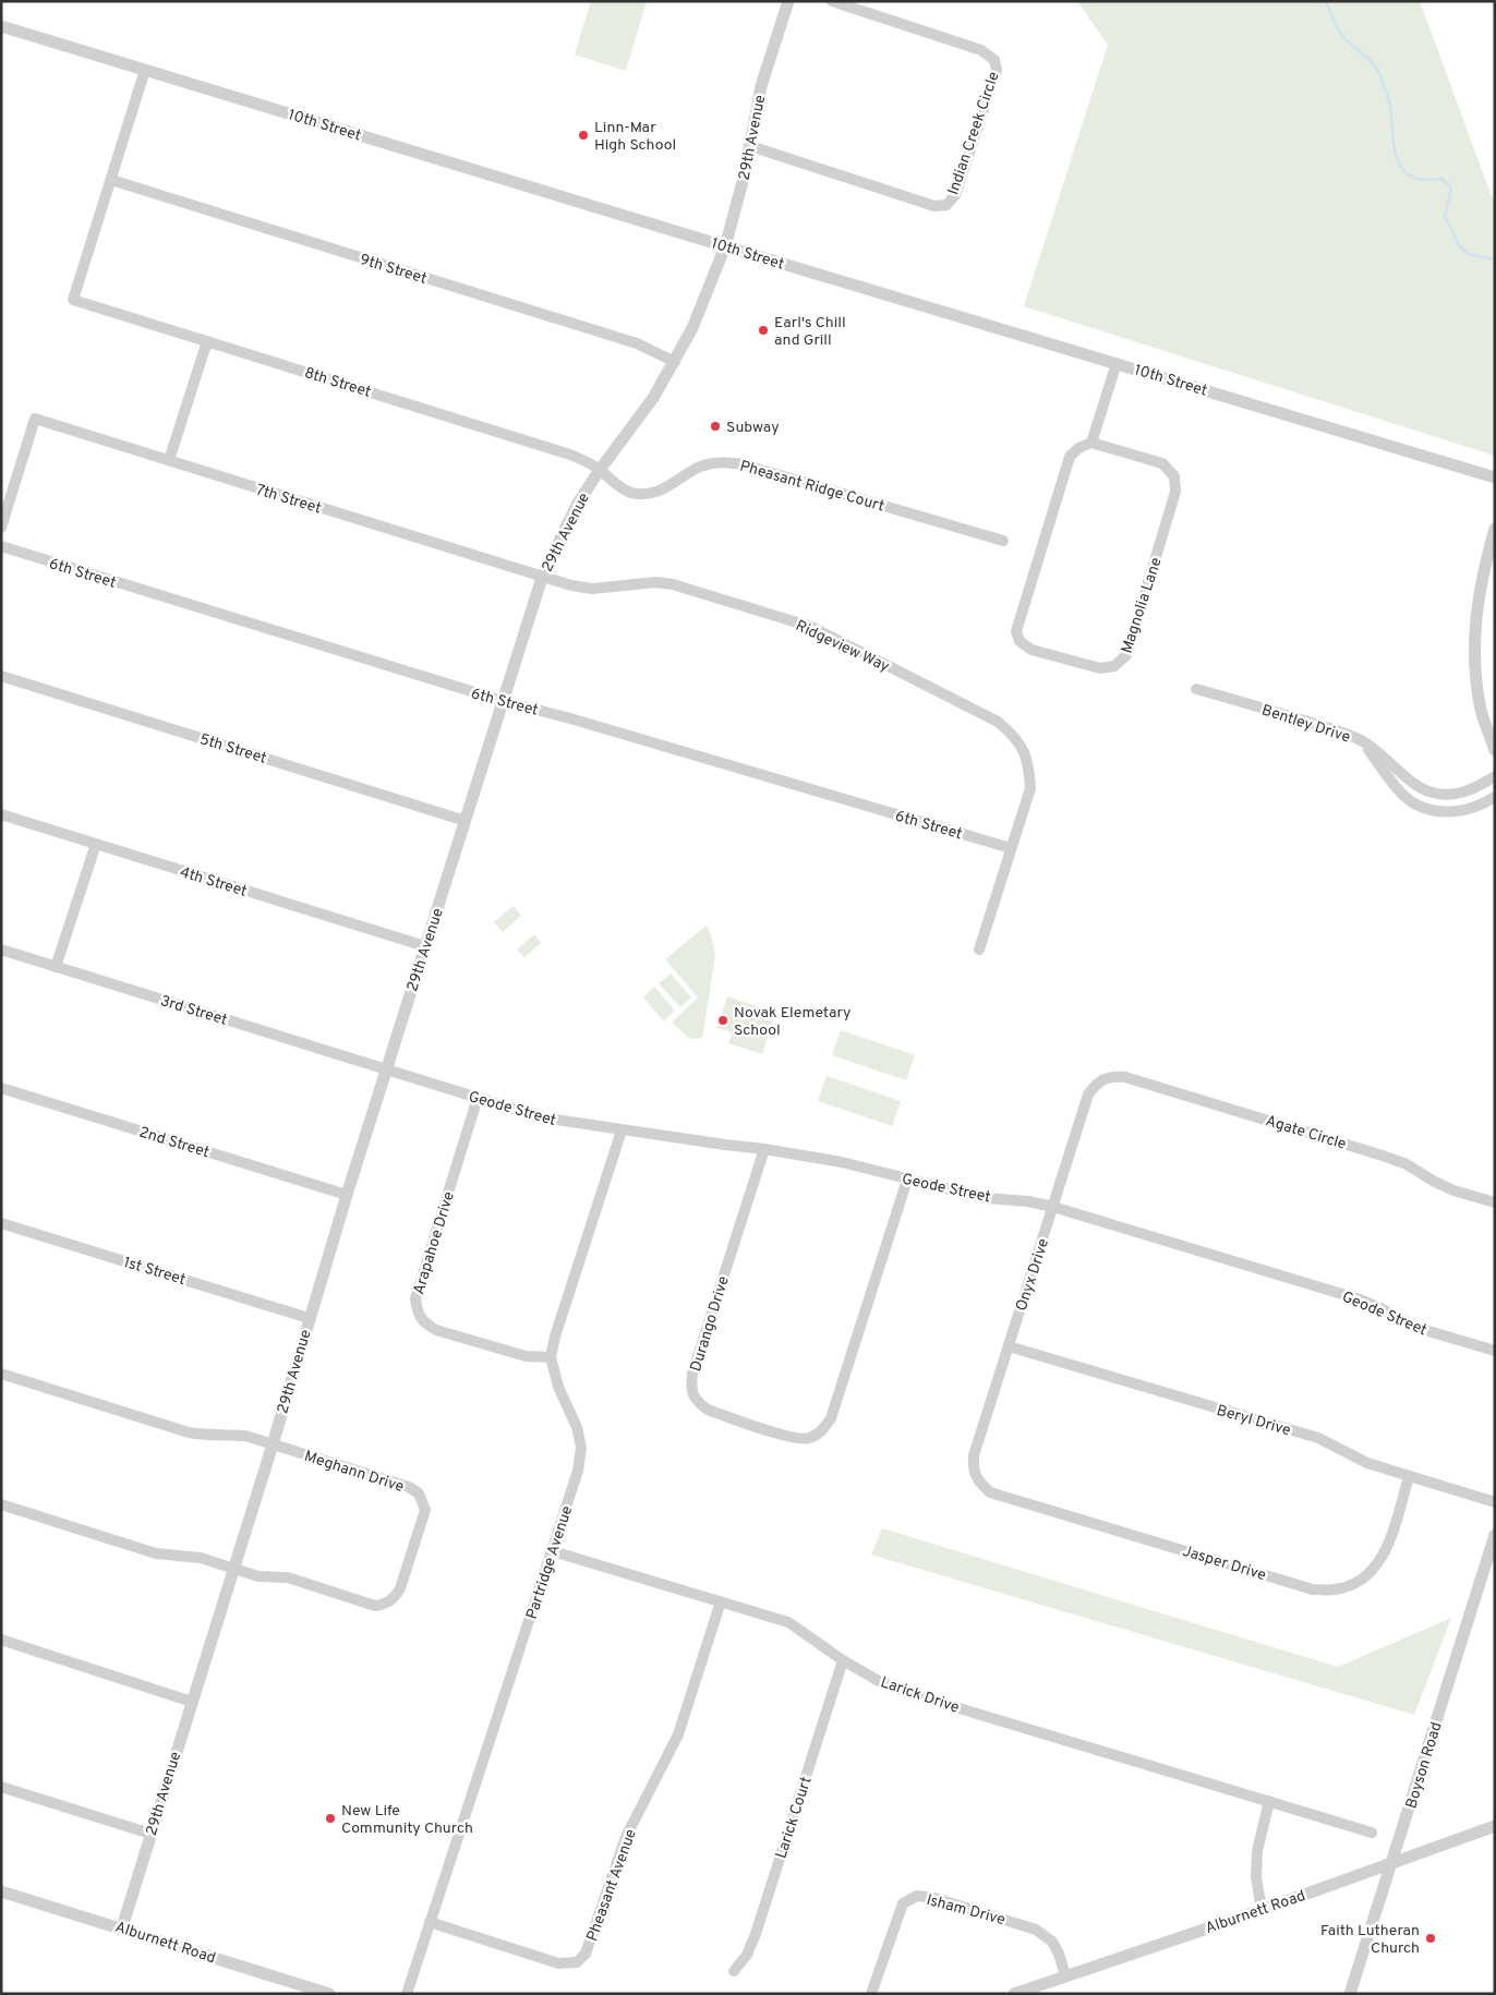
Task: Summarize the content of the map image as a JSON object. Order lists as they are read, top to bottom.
{
  "streets": {
    "street": [
      "10th Street",
      "Indian Creek Circle",
      "29th Avenue",
      "9th Street",
      "8th Street",
      "Pheasant Ridge Court",
      "7th Street",
      "6th Street",
      "Magnolia Lane",
      "Ridgeview Way",
      "Bentley Drive",
      "5th Street",
      "4th Street",
      "3rd Street",
      "Geode Street",
      "Agate Circle",
      "2nd Street",
      "Arapahoe Drive",
      "1st Street",
      "Onyx Drive",
      "Durango Drive",
      "Beryl Drive",
      "Meghann Drive",
      "Partridge Avenue",
      "Jasper Drive",
      "Larick Drive",
      "Boyson Road",
      "Larick Court",
      "Pheasant Avenue",
      "Isham Drive",
      "Alburnett Road"
    ]
  },
  "crossings": [
    ["10th Street", "29th Avenue"],
    ["Indian Creek Circle", "29th Avenue"],
    ["29th Avenue", "9th Street"],
    ["29th Avenue", "8th Street"],
    ["29th Avenue", "Pheasant Ridge Court"],
    ["29th Avenue", "7th Street"],
    ["29th Avenue", "6th Street"],
    ["29th Avenue", "Ridgeview Way"],
    ["29th Avenue", "5th Street"],
    ["29th Avenue", "4th Street"],
    ["29th Avenue", "3rd Street"],
    ["29th Avenue", "Geode Street"],
    ["29th Avenue", "2nd Street"],
    ["29th Avenue", "1st Street"],
    ["29th Avenue", "Meghann Drive"],
    ["29th Avenue", "Alburnett Road"],
    ["9th Street", "8th Street"],
    ["8th Street", "Pheasant Ridge Court"],
    ["7th Street", "Ridgeview Way"],
    ["6th Street", "Ridgeview Way"],
    ["3rd Street", "Geode Street"],
    ["Geode Street", "Arapahoe Drive"],
    ["Geode Street", "Onyx Drive"],
    ["Geode Street", "Durango Drive"],
    ["Geode Street", "Partridge Avenue"],
    ["Agate Circle", "Onyx Drive"],
    ["Arapahoe Drive", "Partridge Avenue"],
    ["Onyx Drive", "Beryl Drive"],
    ["Onyx Drive", "Jasper Drive"],
    ["Beryl Drive", "Jasper Drive"],
    ["Partridge Avenue", "Larick Drive"],
    ["Partridge Avenue", "Pheasant Avenue"],
    ["Larick Drive", "Larick Court"],
    ["Larick Drive", "Pheasant Avenue"],
    ["Boyson Road", "Alburnett Road"],
    ["Isham Drive", "Alburnett Road"]
  ],
  "places": [
    "Linn-Mar High School",
    "Earl's Chill and Grill",
    "Subway",
    "Novak Elemetary School",
    "New Life Community Church",
    "Faith Lutheran Church"
  ]
}
